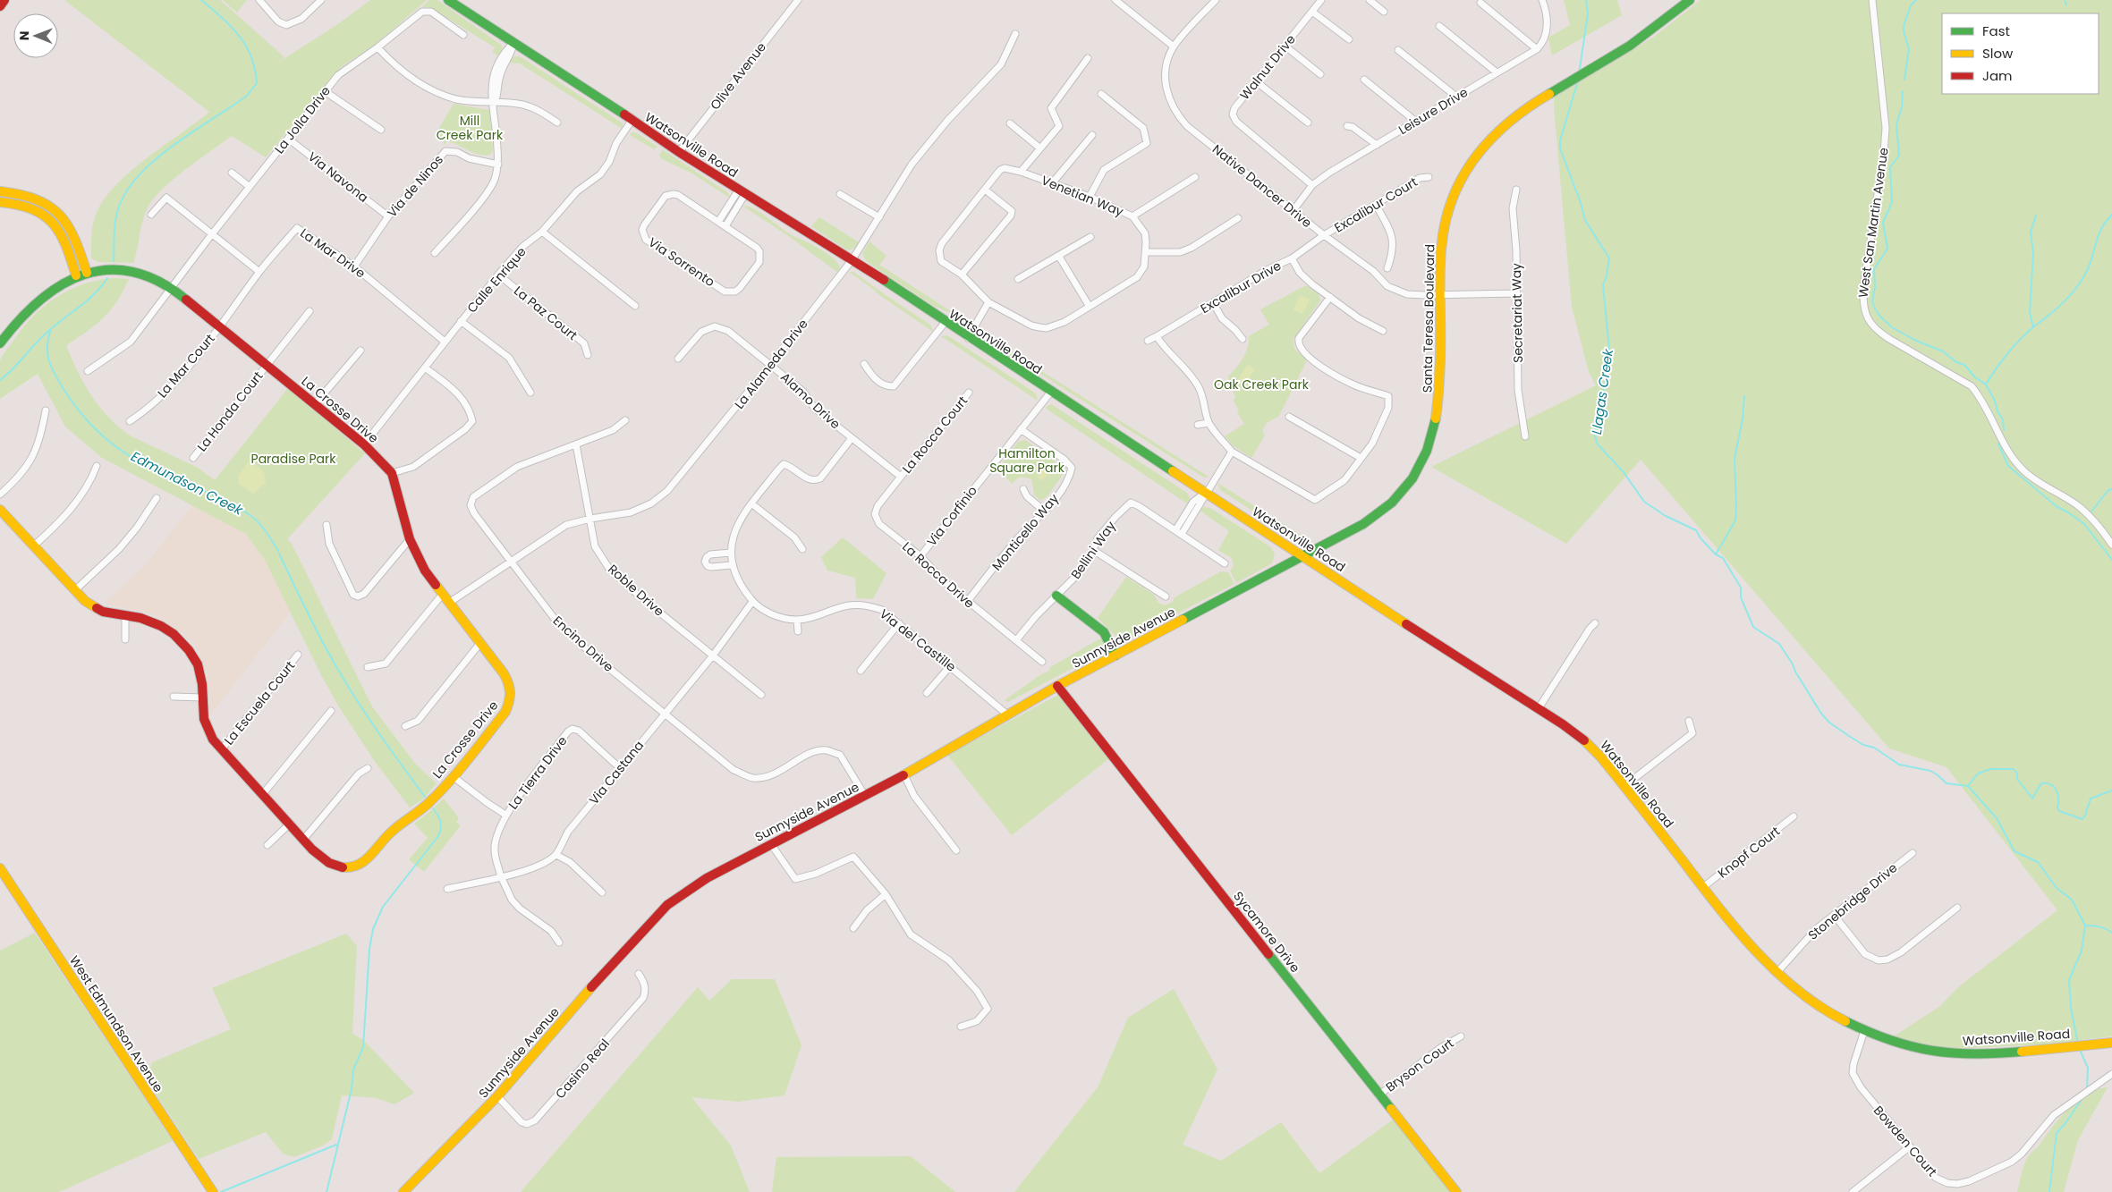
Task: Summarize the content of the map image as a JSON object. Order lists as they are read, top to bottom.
{
  "streets": {
    "street": [
      "Walnut Drive",
      "Olive Avenue",
      "Leisure Drive",
      "La Jolla Drive",
      "Watsonville Road",
      "Via Navona",
      "Via de Ninos",
      "Native Dancer Drive",
      "Venetian Way",
      "Excalibur Court",
      "West San Martin Avenue",
      "La Mar Drive",
      "Via Sorrento",
      "Calle Enrique",
      "Excalibur Drive",
      "La Paz Court",
      "Secretariat Way",
      "Santa Teresa Boulevard",
      "La Alameda Drive",
      "La Mar Court",
      "Alamo Drive",
      "La Crosse Drive",
      "La Honda Court",
      "La Rocca Court",
      "Via Corfinio",
      "Monticello Way",
      "Bellini Way",
      "La Rocca Drive",
      "Roble Drive",
      "Sunnyside Avenue",
      "Via del Castille",
      "Encino Drive",
      "La Escuela Court",
      "La Tierra Drive",
      "Via Castana",
      "Knopf Court",
      "Stonebridge Drive",
      "Sycamore Drive",
      "West Edmundson Avenue",
      "Bryson Court",
      "Casino Real",
      "Bowden Court"
    ]
  },
  "crossings": [
    ["Walnut Drive", "Leisure Drive"],
    ["Olive Avenue", "Watsonville Road"],
    ["Leisure Drive", "Native Dancer Drive"],
    ["La Jolla Drive", "Via Navona"],
    ["La Jolla Drive", "La Crosse Drive"],
    ["Watsonville Road", "Calle Enrique"],
    ["Watsonville Road", "Santa Teresa Boulevard"],
    ["Watsonville Road", "La Alameda Drive"],
    ["Watsonville Road", "Via Corfinio"],
    ["Watsonville Road", "Sunnyside Avenue"],
    ["Watsonville Road", "Knopf Court"],
    ["Watsonville Road", "Stonebridge Drive"],
    ["Watsonville Road", "Bowden Court"],
    ["Via Navona", "Via de Ninos"],
    ["Via de Ninos", "La Mar Drive"],
    ["Native Dancer Drive", "Excalibur Court"],
    ["Native Dancer Drive", "Excalibur Drive"],
    ["Native Dancer Drive", "Secretariat Way"],
    ["Native Dancer Drive", "Santa Teresa Boulevard"],
    ["Excalibur Court", "Excalibur Drive"],
    ["La Mar Drive", "Calle Enrique"],
    ["La Mar Drive", "La Mar Court"],
    ["La Mar Drive", "La Crosse Drive"],
    ["Calle Enrique", "La Paz Court"],
    ["Calle Enrique", "La Crosse Drive"],
    ["Santa Teresa Boulevard", "Sunnyside Avenue"],
    ["La Alameda Drive", "Alamo Drive"],
    ["La Alameda Drive", "La Crosse Drive"],
    ["La Alameda Drive", "Roble Drive"],
    ["La Alameda Drive", "Encino Drive"],
    ["La Mar Court", "La Crosse Drive"],
    ["Alamo Drive", "La Rocca Court"],
    ["Alamo Drive", "La Rocca Drive"],
    ["Alamo Drive", "Via del Castille"],
    ["La Crosse Drive", "La Honda Court"],
    ["La Crosse Drive", "La Escuela Court"],
    ["La Rocca Court", "La Rocca Drive"],
    ["Via Corfinio", "Monticello Way"],
    ["Via Corfinio", "La Rocca Drive"],
    ["Monticello Way", "La Rocca Drive"],
    ["Bellini Way", "La Rocca Drive"],
    ["Roble Drive", "Encino Drive"],
    ["Roble Drive", "Via Castana"],
    ["Sunnyside Avenue", "Via del Castille"],
    ["Sunnyside Avenue", "Encino Drive"],
    ["Sunnyside Avenue", "Sycamore Drive"],
    ["Sunnyside Avenue", "Casino Real"],
    ["Via del Castille", "Via Castana"],
    ["Encino Drive", "Via Castana"],
    ["La Tierra Drive", "Via Castana"],
    ["Sycamore Drive", "Bryson Court"]
  ],
  "water": ["Llagas Creek", "Edmundson Creek"],
  "parks": [
    "Mill Creek Park",
    "Oak Creek Park",
    "Hamilton Square Park",
    "Paradise Park"
  ],
  "legend": ["Fast", "Slow", "Jam"],
  "north": "left"
}
